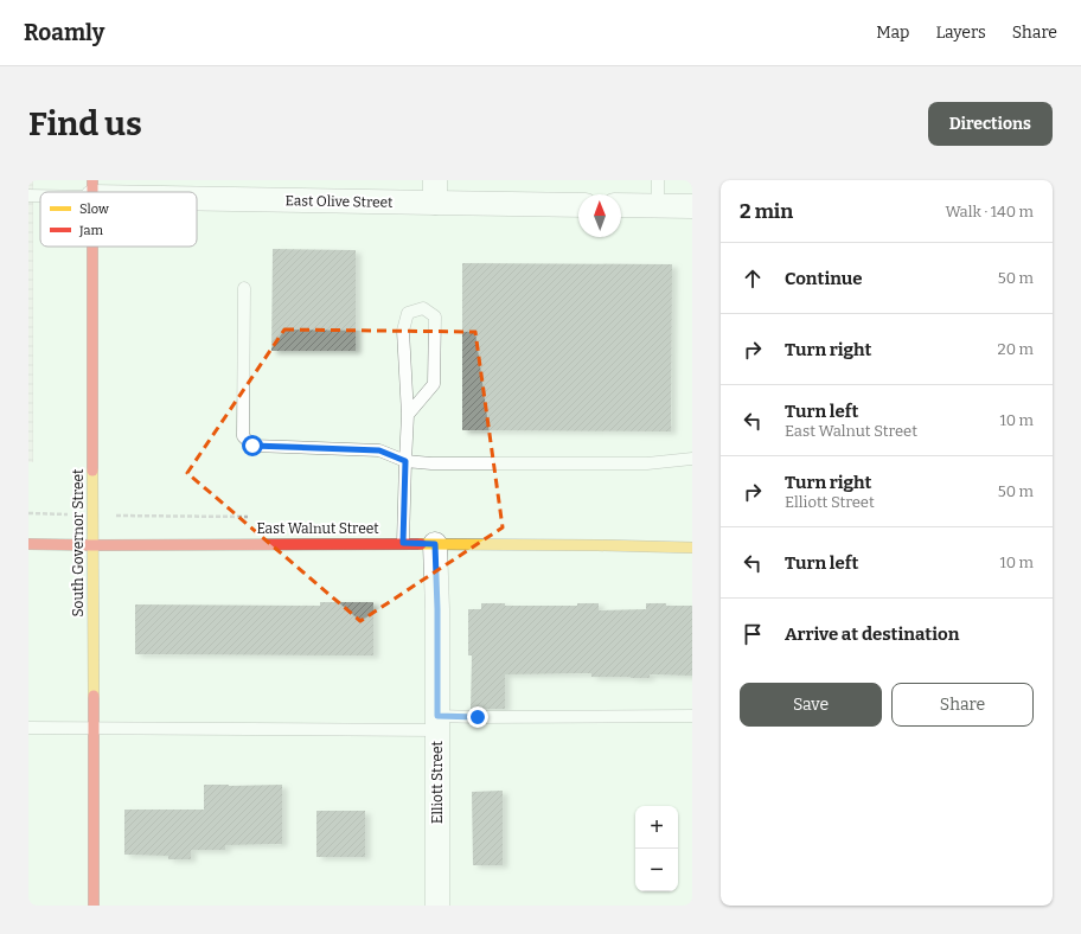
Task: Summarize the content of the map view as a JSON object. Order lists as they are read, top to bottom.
{
  "streets": {
    "street": [
      "East Olive Street",
      "East Walnut Street",
      "South Governor Street",
      "Elliott Street"
    ]
  },
  "crossings": [
    ["East Walnut Street", "South Governor Street"],
    ["East Walnut Street", "Elliott Street"]
  ],
  "legend": ["Slow", "Jam"],
  "north": "top",
  "page": {
    "header": "Roamly",
    "nav": ["Map", "Layers", "Share"],
    "buttons": [
      "Directions",
      ["Save", "Share"]
    ],
    "title": "Find us",
    "heading": ["2 min", "Walk · 140 m"],
    "list": [
      ["Continue", "50 m"],
      ["Turn right", "20 m"],
      ["Turn left", "East Walnut Street", "10 m"],
      ["Turn right", "Elliott Street", "50 m"],
      ["Turn left", "10 m"],
      "Arrive at destination"
    ],
    "map_buttons": ["+", "−"]
  }
}
